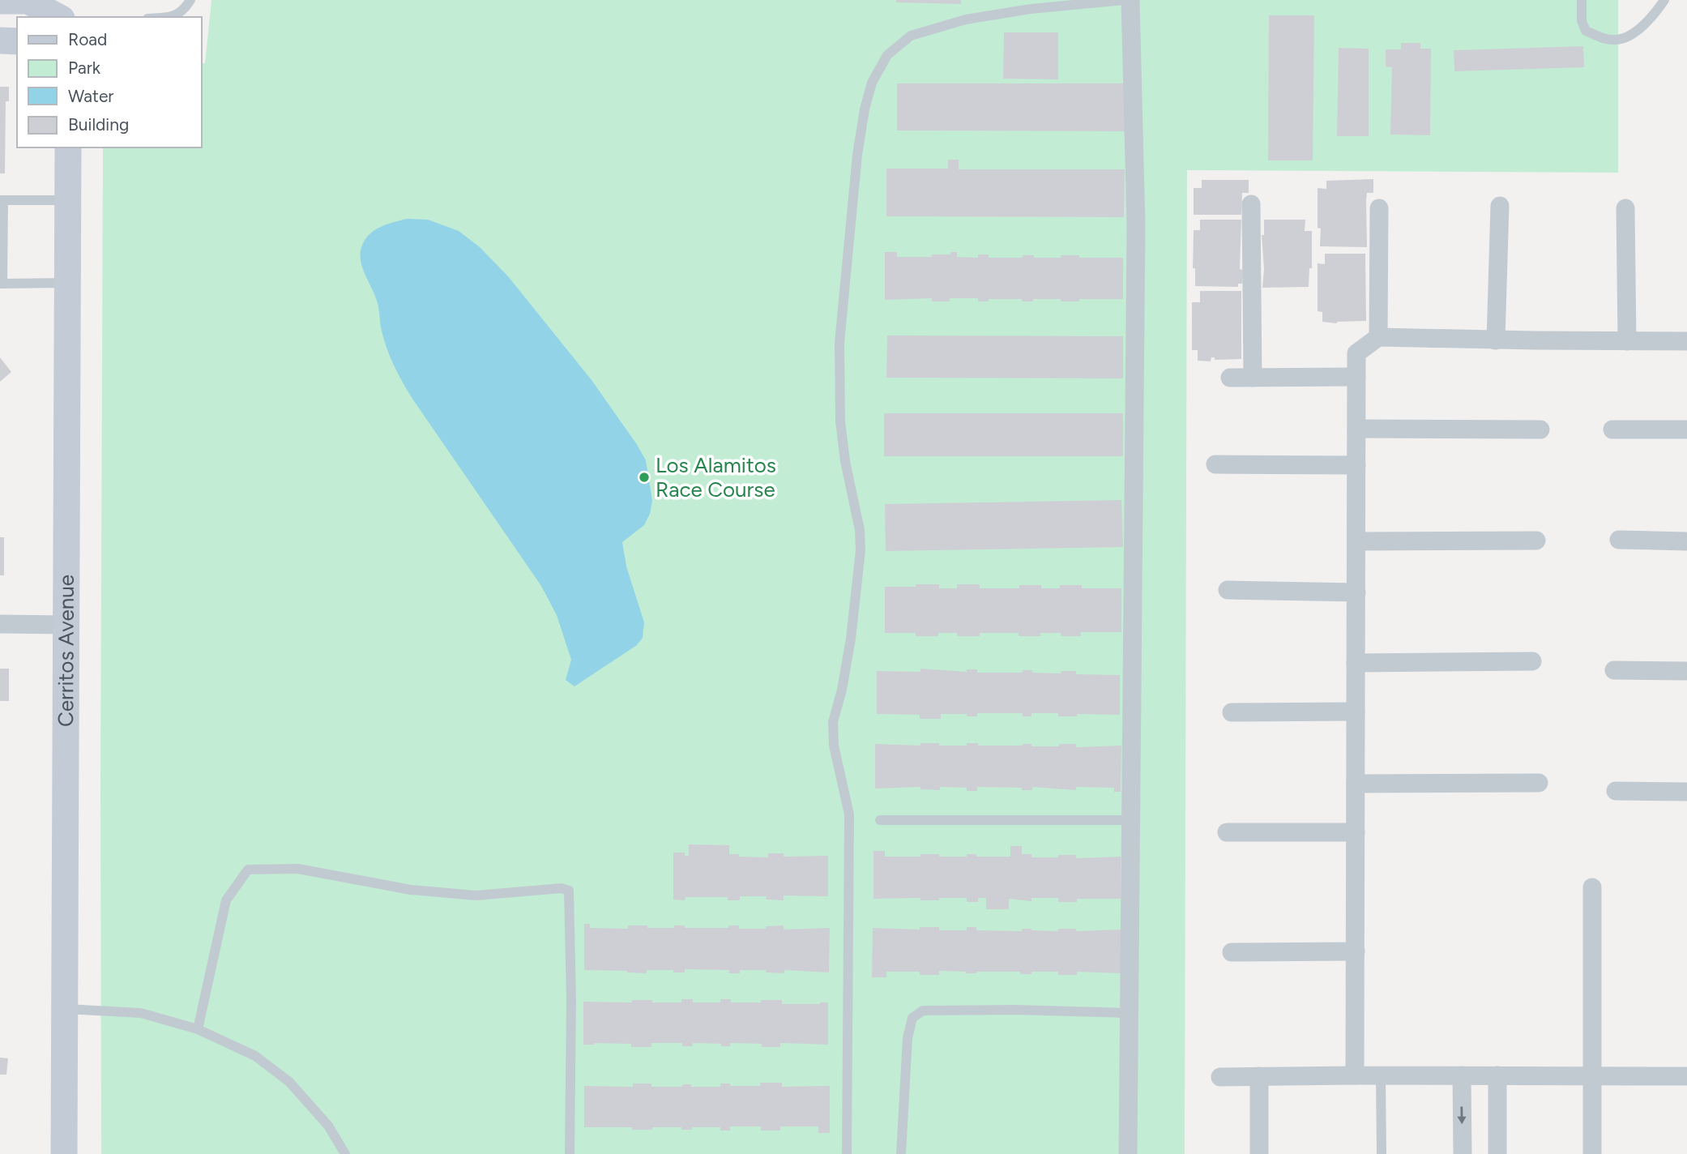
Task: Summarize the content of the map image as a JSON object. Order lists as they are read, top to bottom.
{
  "streets": {
    "main road": ["Cerritos Avenue"]
  },
  "places": ["Los Alamitos Race Course"],
  "legend": [
    "Road",
    "Park",
    "Water",
    "Building"
  ]
}
